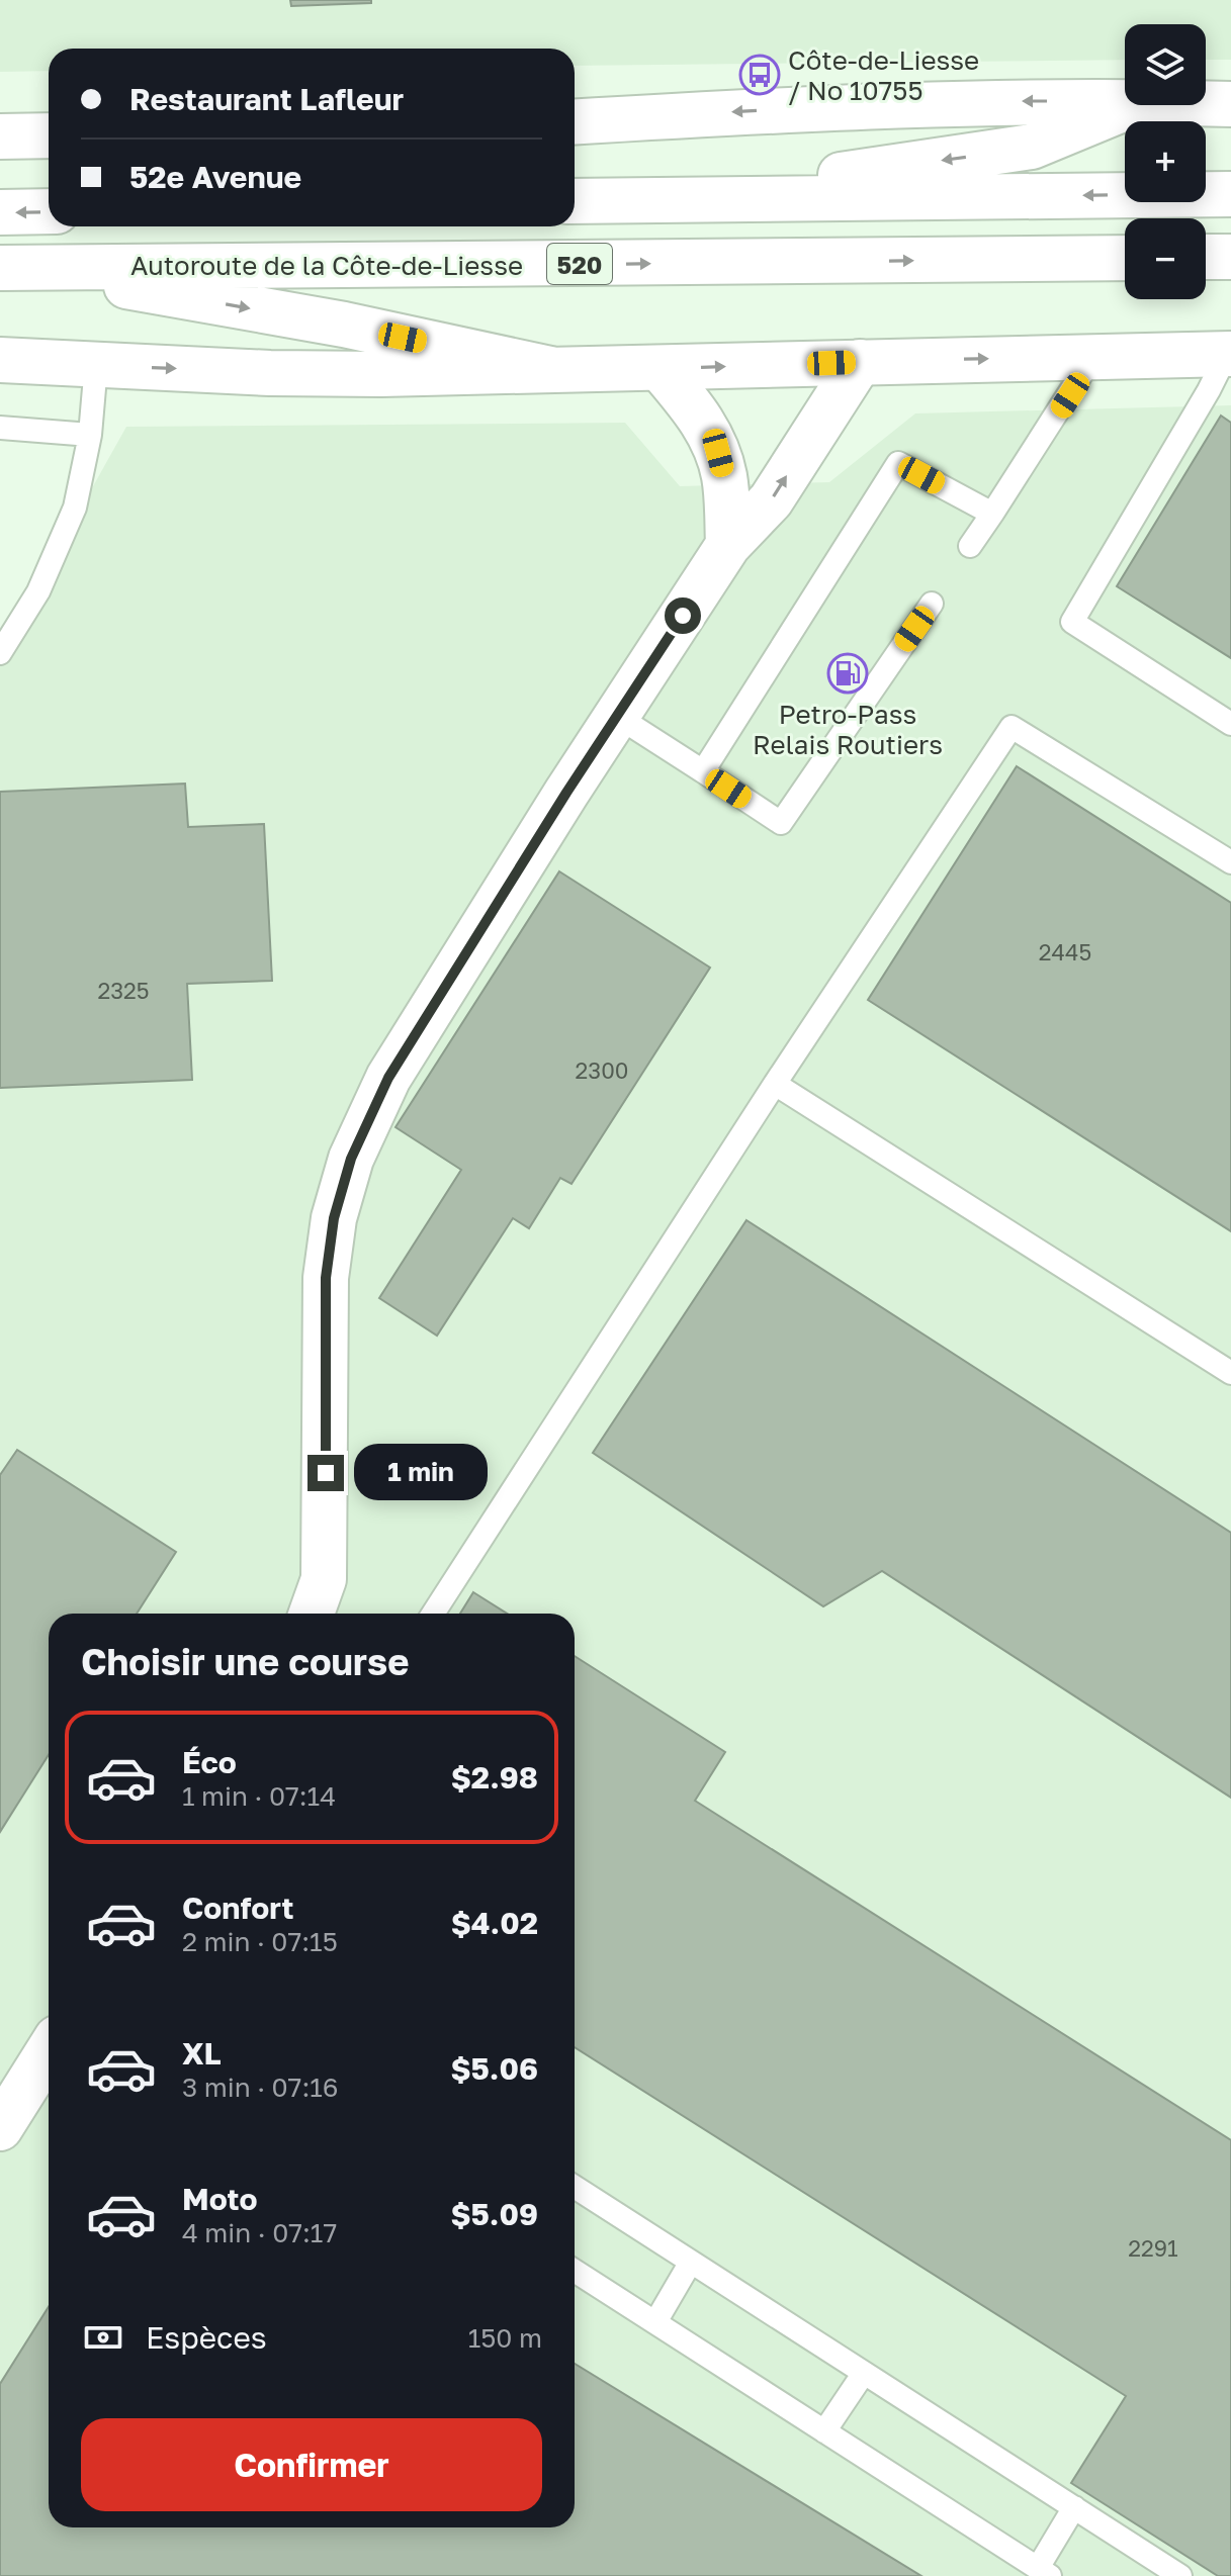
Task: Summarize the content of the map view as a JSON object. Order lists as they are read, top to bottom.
{
  "streets": {
    "main road": ["520", "Autoroute de la Côte-de-Liesse"]
  },
  "places": {
    "bus stop": ["Côte-de-Liesse / No 10755"],
    "fuel station": ["Petro-Pass Relais Routiers"]
  },
  "house_numbers": [
    "2445",
    "2325",
    "2300",
    "2291"
  ],
  "page": {
    "map_buttons": ["+", "−"],
    "banner": ["Restaurant Lafleur", "52e Avenue"],
    "bubble": "1 min",
    "heading": "Choisir une course",
    "list": [
      {
        "name": "Éco",
        "note": "1 min · 07:14",
        "value": "$2.98"
      },
      {
        "name": "Confort",
        "note": "2 min · 07:15",
        "value": "$4.02"
      },
      {
        "name": "XL",
        "note": "3 min · 07:16",
        "value": "$5.06"
      },
      {
        "name": "Moto",
        "note": "4 min · 07:17",
        "value": "$5.09"
      }
    ],
    "pay": ["Espèces", "150 m"],
    "buttons": "Confirmer"
  }
}
